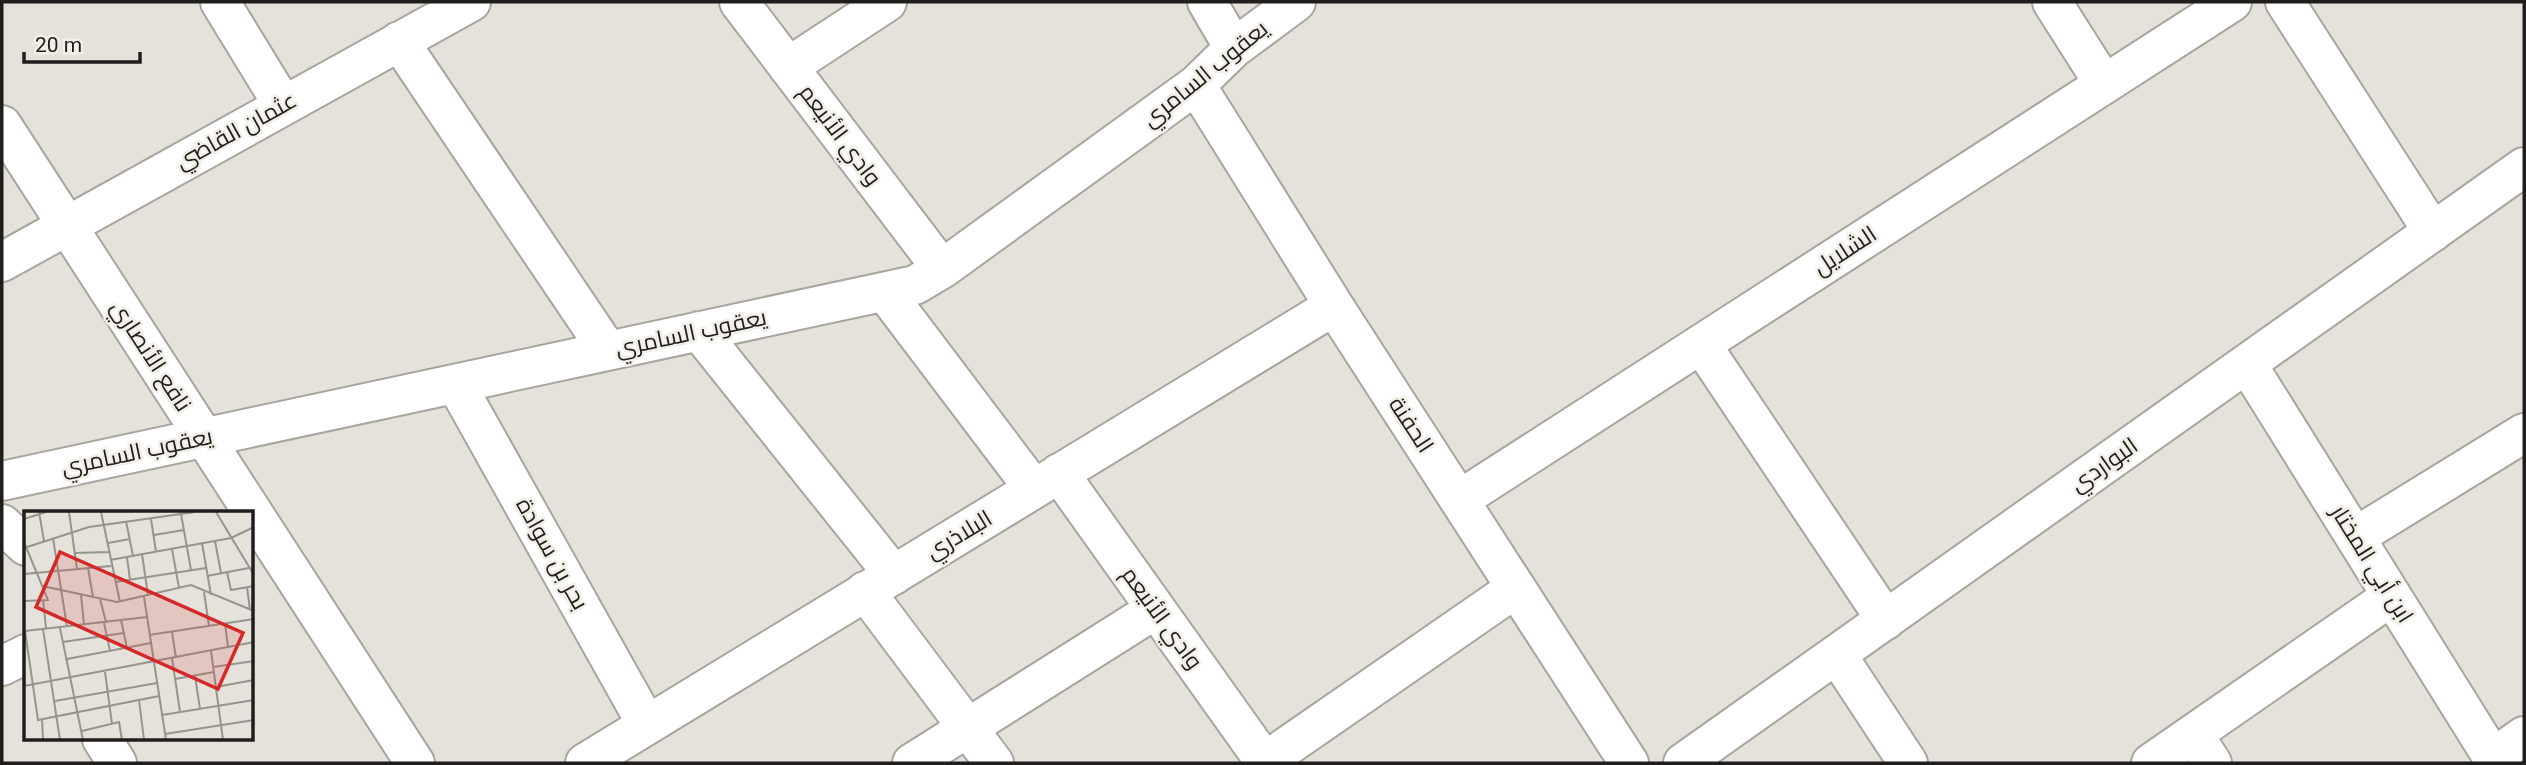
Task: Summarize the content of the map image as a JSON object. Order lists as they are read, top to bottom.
{
  "streets": {
    "street": [
      "يعقوب السامري",
      "عثمان القاضي",
      "وادي الأنيعم",
      "الشلايل",
      "نافع الأنصاري",
      "الحفنة",
      "البواردي",
      "البلاذري",
      "بحر بن سوادة",
      "ابن أبي المختار"
    ]
  },
  "crossings": [
    ["يعقوب السامري", "وادي الأنيعم"],
    ["يعقوب السامري", "نافع الأنصاري"],
    ["يعقوب السامري", "الحفنة"],
    ["يعقوب السامري", "بحر بن سوادة"],
    ["عثمان القاضي", "نافع الأنصاري"],
    ["وادي الأنيعم", "البلاذري"],
    ["الشلايل", "الحفنة"],
    ["الحفنة", "البلاذري"],
    ["البواردي", "ابن أبي المختار"],
    ["البلاذري", "بحر بن سوادة"]
  ],
  "scale_bar": "20 m"
}
